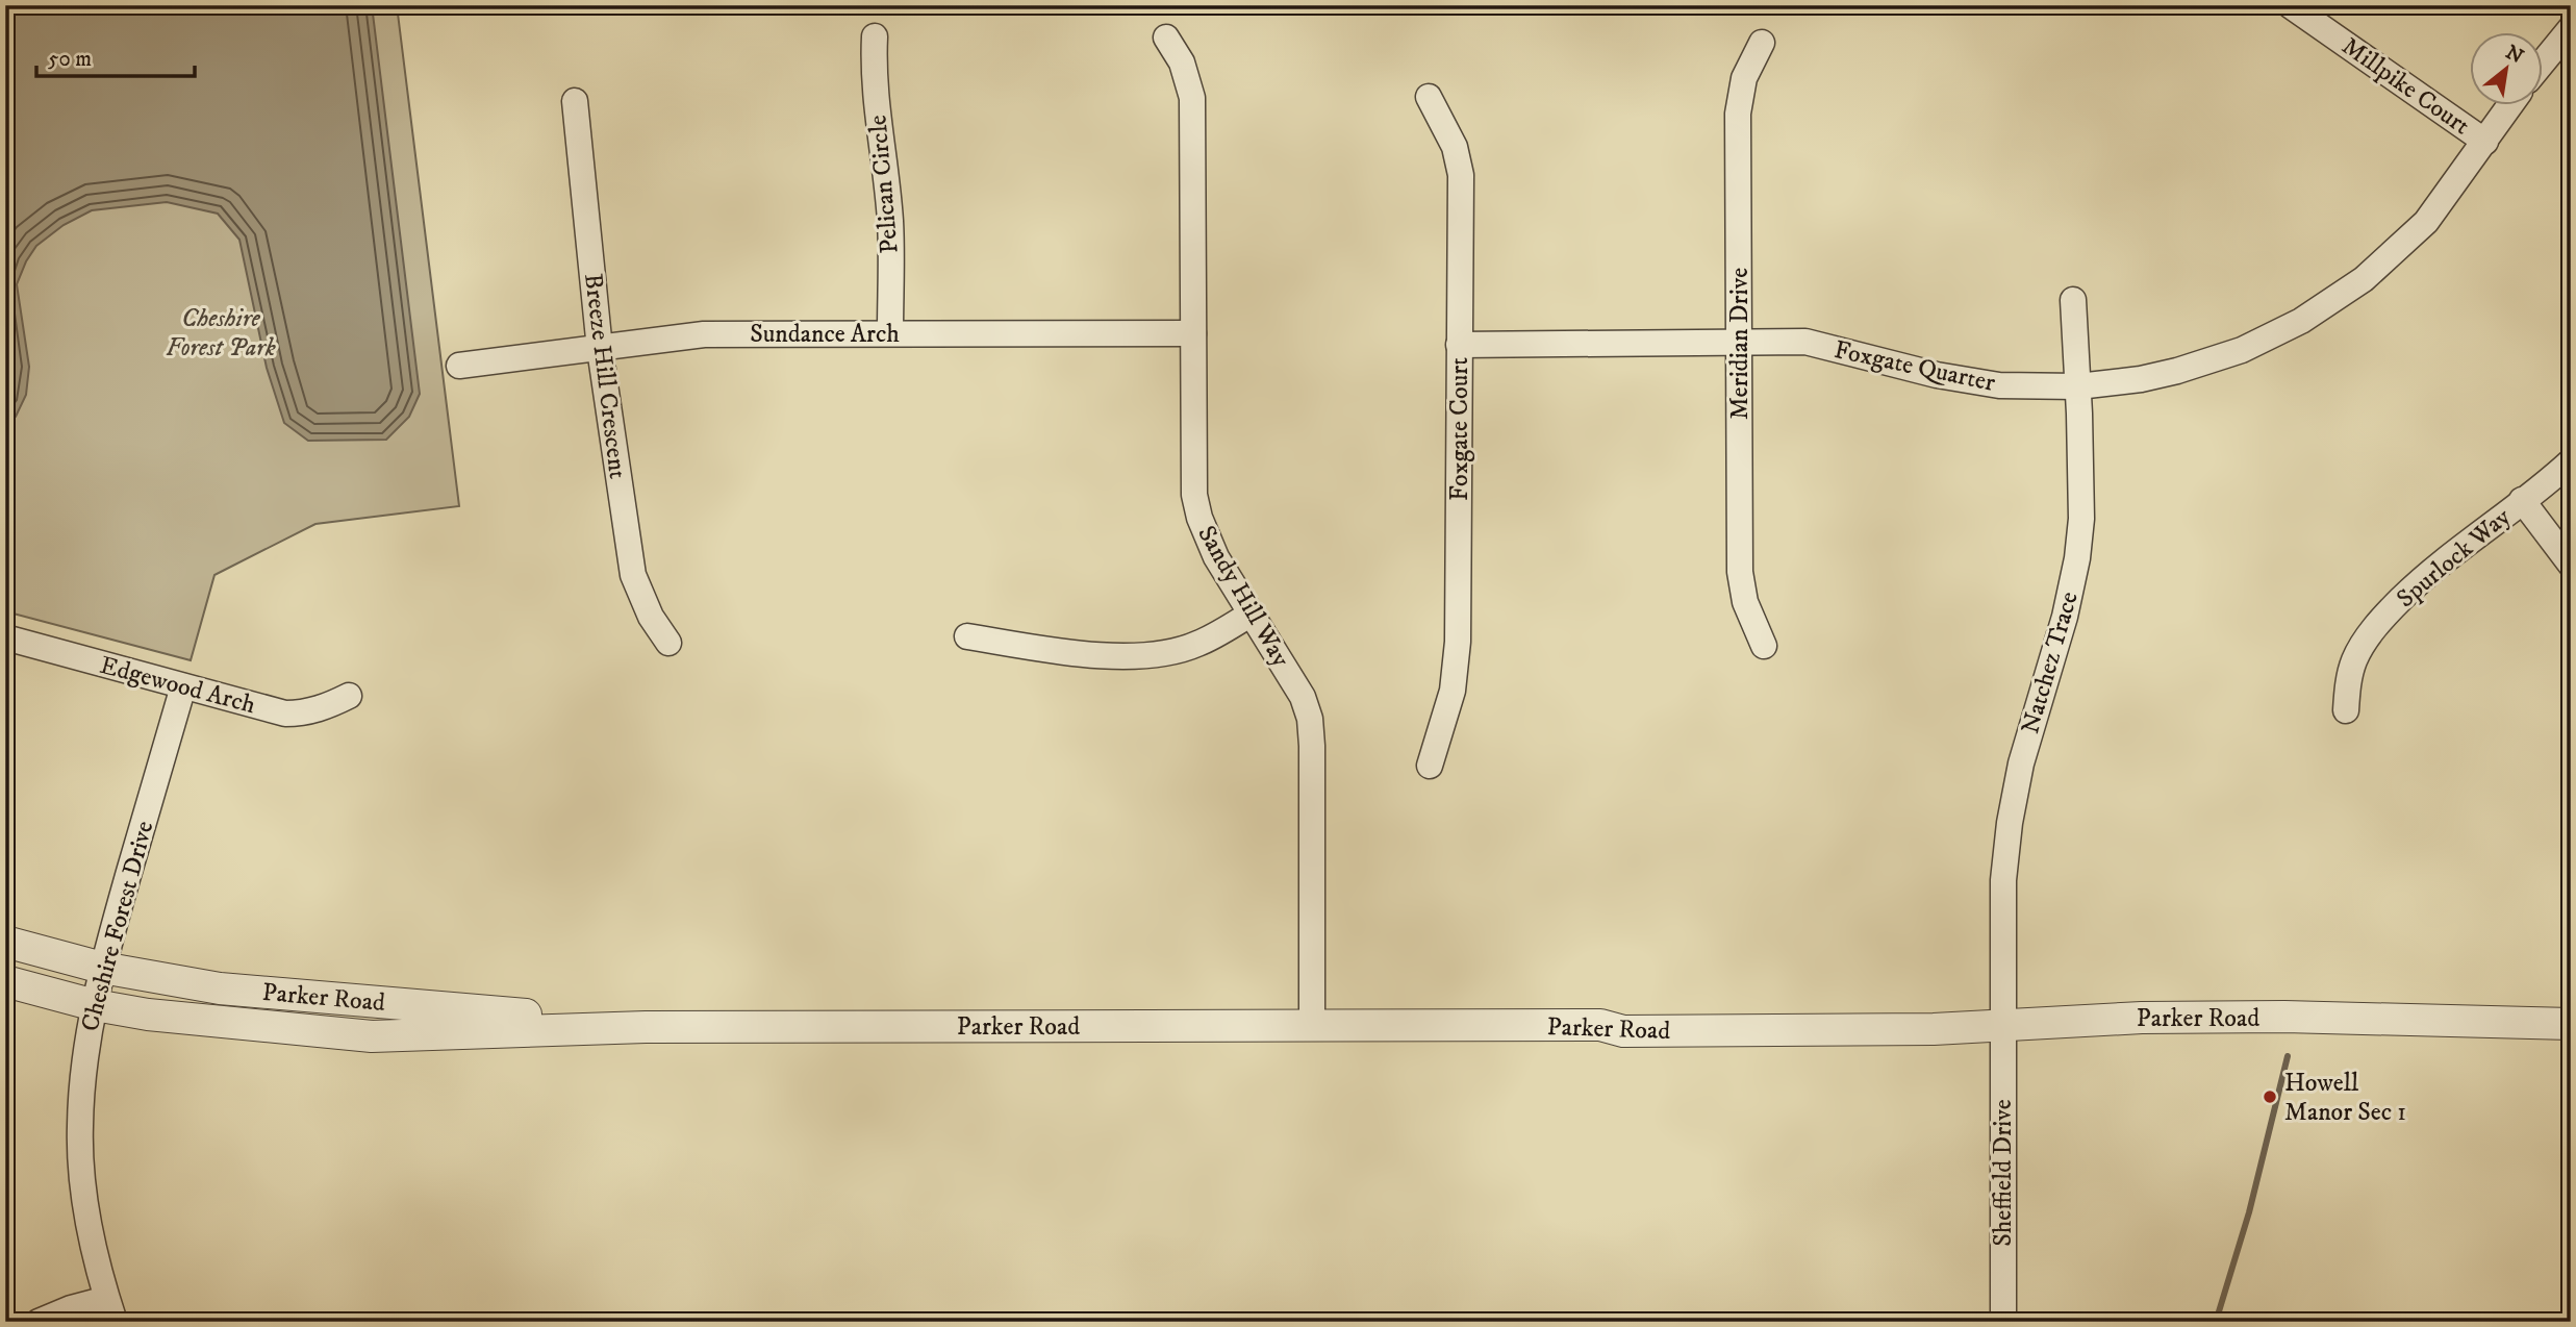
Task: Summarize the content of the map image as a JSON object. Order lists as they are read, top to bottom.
{
  "streets": {
    "street": [
      "Millpike Court",
      "Pelican Circle",
      "Sundance Arch",
      "Meridian Drive",
      "Foxgate Quarter",
      "Breeze Hill Crescent",
      "Foxgate Court",
      "Spurlock Way",
      "Sandy Hill Way",
      "Natchez Trace",
      "Edgewood Arch",
      "Cheshire Forest Drive",
      "Parker Road",
      "Sheffield Drive"
    ]
  },
  "crossings": [
    ["Millpike Court", "Foxgate Quarter"],
    ["Pelican Circle", "Sundance Arch"],
    ["Sundance Arch", "Breeze Hill Crescent"],
    ["Sundance Arch", "Sandy Hill Way"],
    ["Meridian Drive", "Foxgate Quarter"],
    ["Foxgate Quarter", "Foxgate Court"],
    ["Foxgate Quarter", "Natchez Trace"],
    ["Sandy Hill Way", "Parker Road"],
    ["Natchez Trace", "Parker Road"],
    ["Natchez Trace", "Sheffield Drive"],
    ["Edgewood Arch", "Cheshire Forest Drive"],
    ["Cheshire Forest Drive", "Parker Road"],
    ["Parker Road", "Sheffield Drive"]
  ],
  "parks": ["Cheshire Forest Park"],
  "places": ["Howell Manor Sec 1"],
  "scale_bar": "50 m",
  "north": "top right"
}
